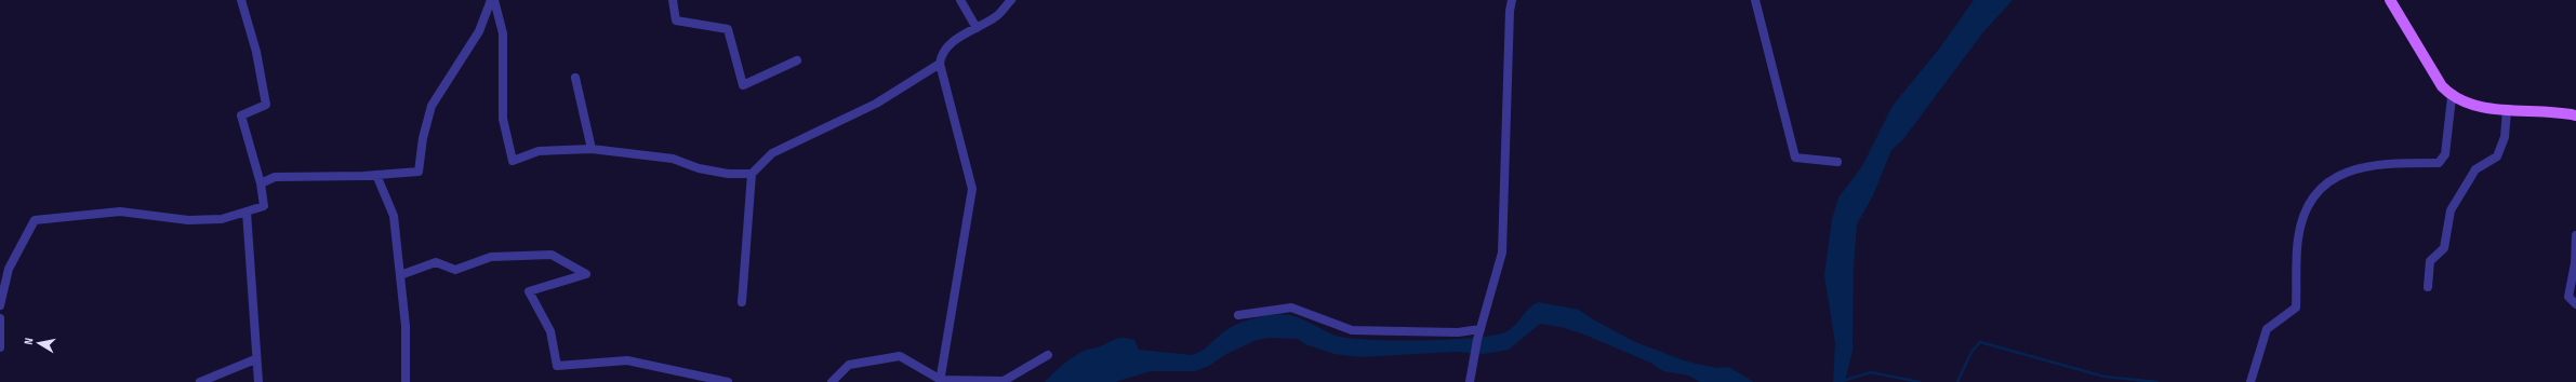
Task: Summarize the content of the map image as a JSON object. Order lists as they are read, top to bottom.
{
  "north": "left"
}
